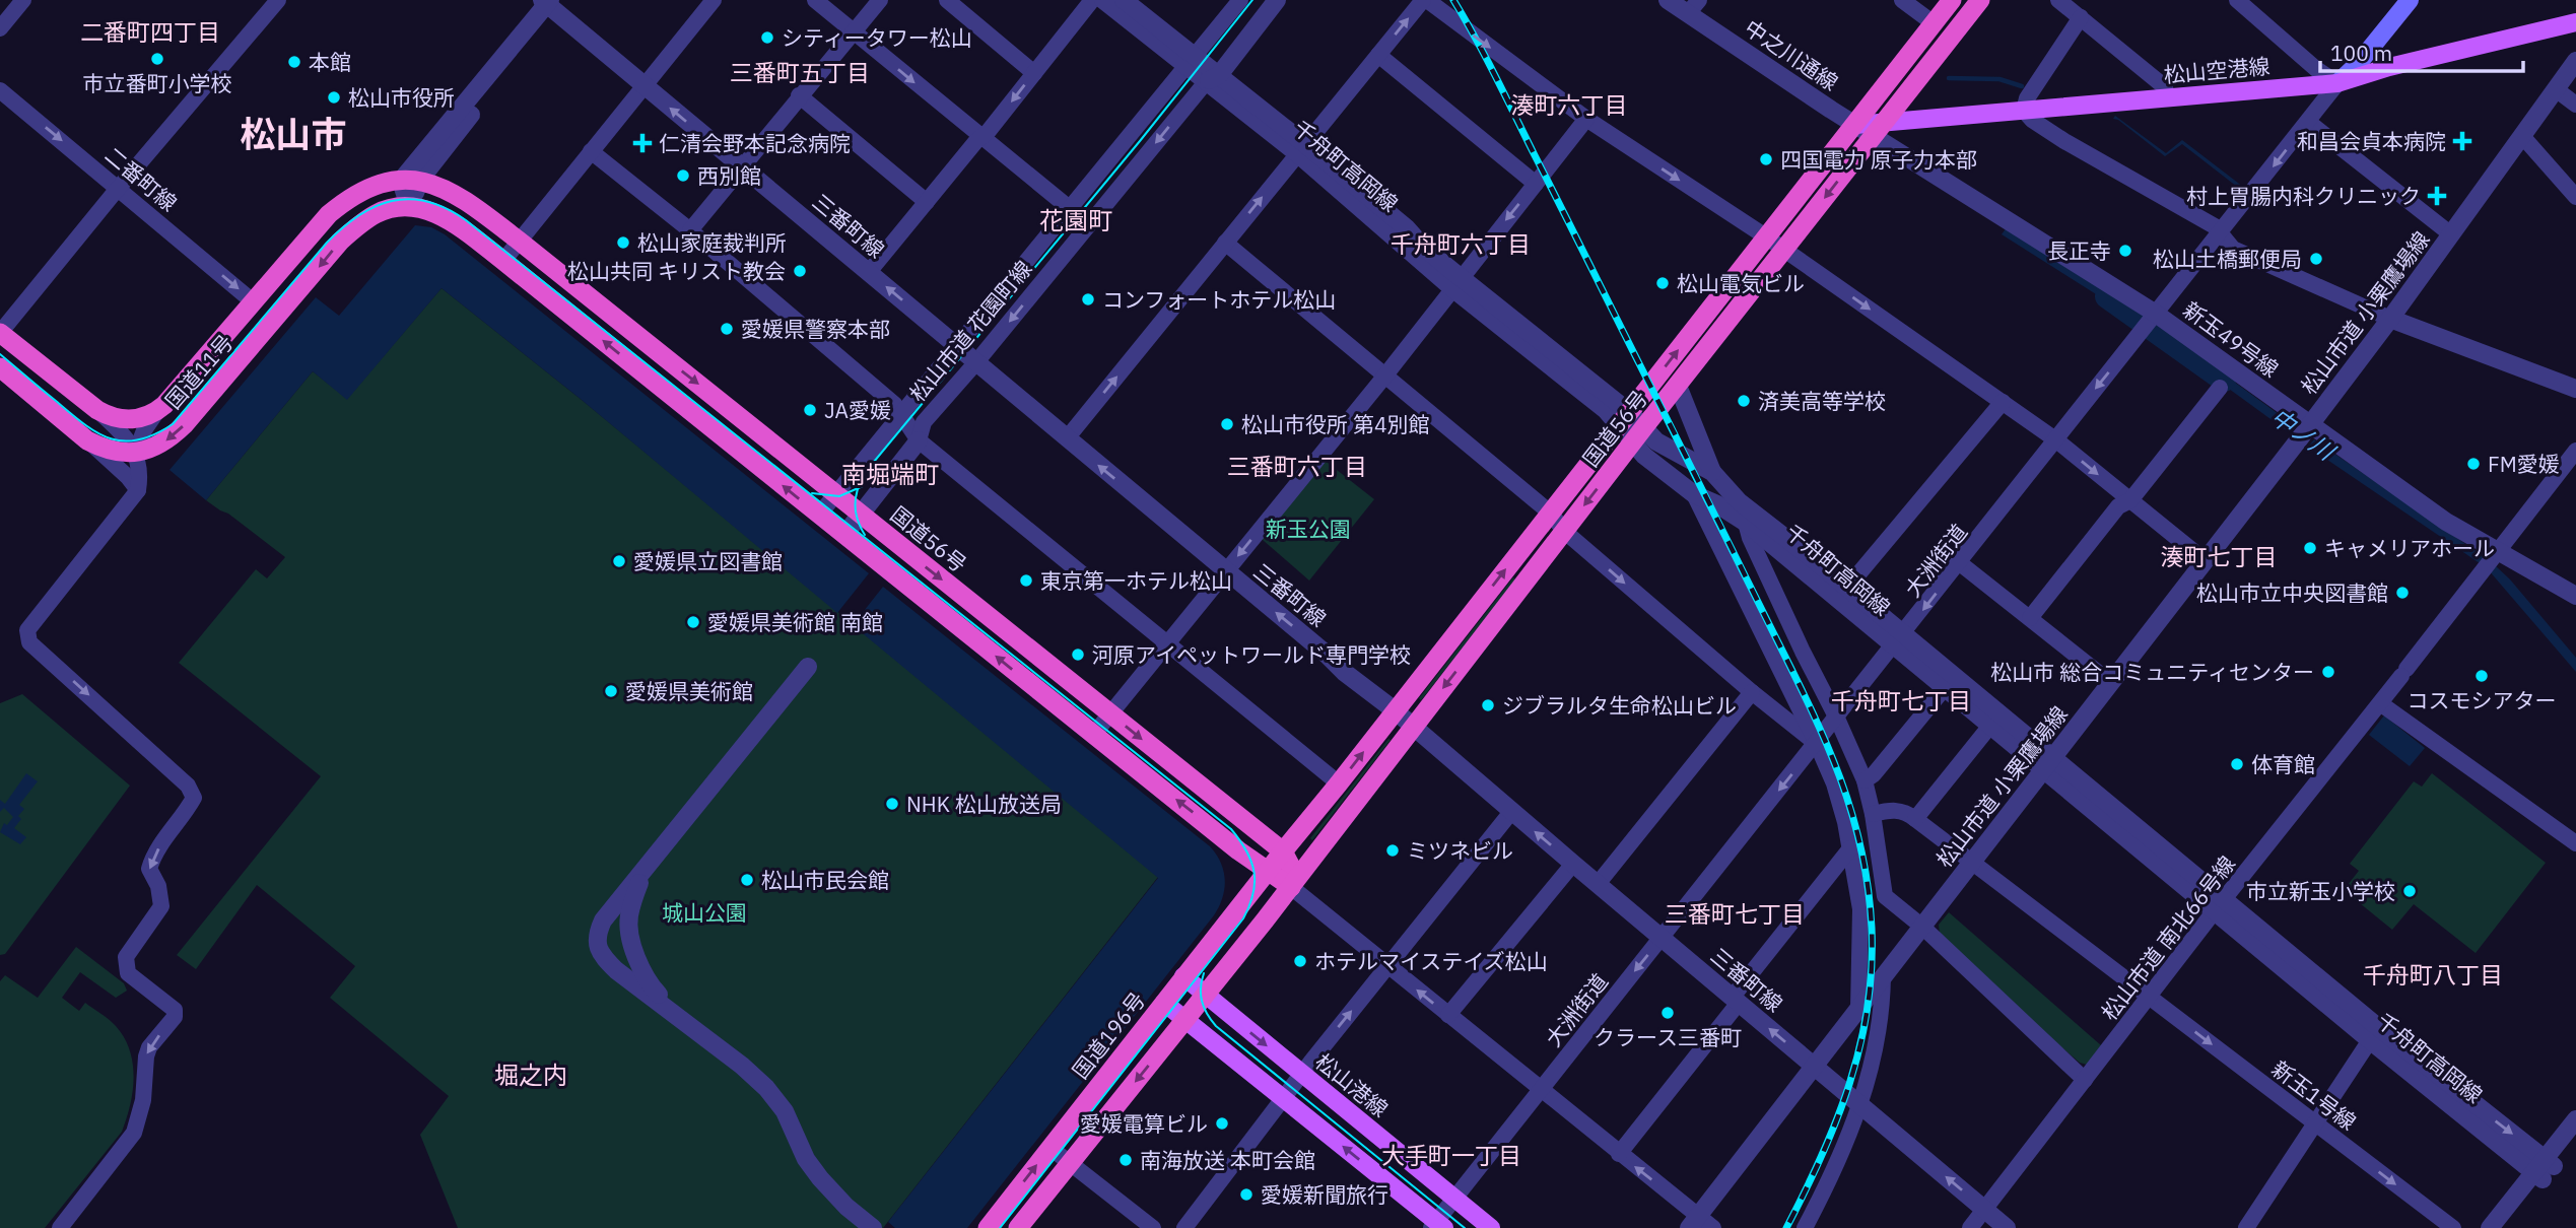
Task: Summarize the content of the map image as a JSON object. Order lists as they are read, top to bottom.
{
  "streets": {
    "highway": ["国道11号", "国道56号", "国道196号"],
    "main road": ["松山空港線", "松山港線"],
    "street": [
      "中之川通線",
      "千舟町高岡線",
      "二番町線",
      "三番町線",
      "松山市道 小栗鷹場線",
      "松山市道 花園町線",
      "新玉49号線",
      "大洲街道",
      "松山市道 南北66号線",
      "新玉1号線"
    ]
  },
  "crossings": [
    ["中之川通線", "松山空港線"],
    ["中之川通線", "国道56号"],
    ["松山空港線", "新玉49号線"],
    ["松山空港線", "国道56号"],
    ["松山空港線", "大洲街道"],
    ["千舟町高岡線", "松山市道 小栗鷹場線"],
    ["千舟町高岡線", "松山市道 花園町線"],
    ["千舟町高岡線", "国道56号"],
    ["千舟町高岡線", "大洲街道"],
    ["千舟町高岡線", "松山市道 南北66号線"],
    ["二番町線", "国道11号"],
    ["三番町線", "松山市道 小栗鷹場線"],
    ["三番町線", "松山市道 花園町線"],
    ["三番町線", "国道56号"],
    ["三番町線", "大洲街道"],
    ["三番町線", "松山市道 南北66号線"],
    ["松山市道 小栗鷹場線", "新玉49号線"],
    ["松山市道 小栗鷹場線", "新玉1号線"],
    ["松山市道 花園町線", "国道56号"],
    ["新玉49号線", "国道56号"],
    ["新玉49号線", "大洲街道"],
    ["新玉49号線", "松山市道 南北66号線"],
    ["国道11号", "国道56号"],
    ["国道56号", "国道196号"],
    ["大洲街道", "松山港線"],
    ["松山市道 南北66号線", "新玉1号線"],
    ["国道196号", "松山港線"]
  ],
  "one_way": ["二番町線", "新玉1号線"],
  "districts": [
    "二番町四丁目",
    "三番町五丁目",
    "湊町六丁目",
    "松山市",
    "花園町",
    "千舟町六丁目",
    "三番町六丁目",
    "南堀端町",
    "湊町七丁目",
    "千舟町七丁目",
    "三番町七丁目",
    "千舟町八丁目",
    "堀之内",
    "大手町一丁目"
  ],
  "water": ["中ノ川"],
  "parks": ["新玉公園", "城山公園"],
  "places": {
    "other": [
      "シティータワー松山",
      "市立番町小学校",
      "本館",
      "松山市役所",
      "四国電力 原子力本部",
      "西別館",
      "松山家庭裁判所",
      "長正寺",
      "松山土橋郵便局",
      "松山共同 キリスト教会",
      "松山電気ビル",
      "コンフォートホテル松山",
      "愛媛県警察本部",
      "済美高等学校",
      "JA愛媛",
      "松山市役所 第4別館",
      "FM愛媛",
      "キャメリアホール",
      "愛媛県立図書館",
      "東京第一ホテル松山",
      "松山市立中央図書館",
      "愛媛県美術館 南館",
      "河原アイペットワールド専門学校",
      "松山市 総合コミュニティセンター",
      "コスモシアター",
      "愛媛県美術館",
      "ジブラルタ生命松山ビル",
      "体育館",
      "NHK 松山放送局",
      "ミツネビル",
      "松山市民会館",
      "市立新玉小学校",
      "ホテルマイステイズ松山",
      "クラース三番町",
      "愛媛電算ビル",
      "南海放送 本町会館",
      "愛媛新聞旅行"
    ],
    "health": ["和昌会貞本病院", "仁清会野本記念病院", "村上胃腸内科クリニック"]
  },
  "scale_bar": "100 m"
}
